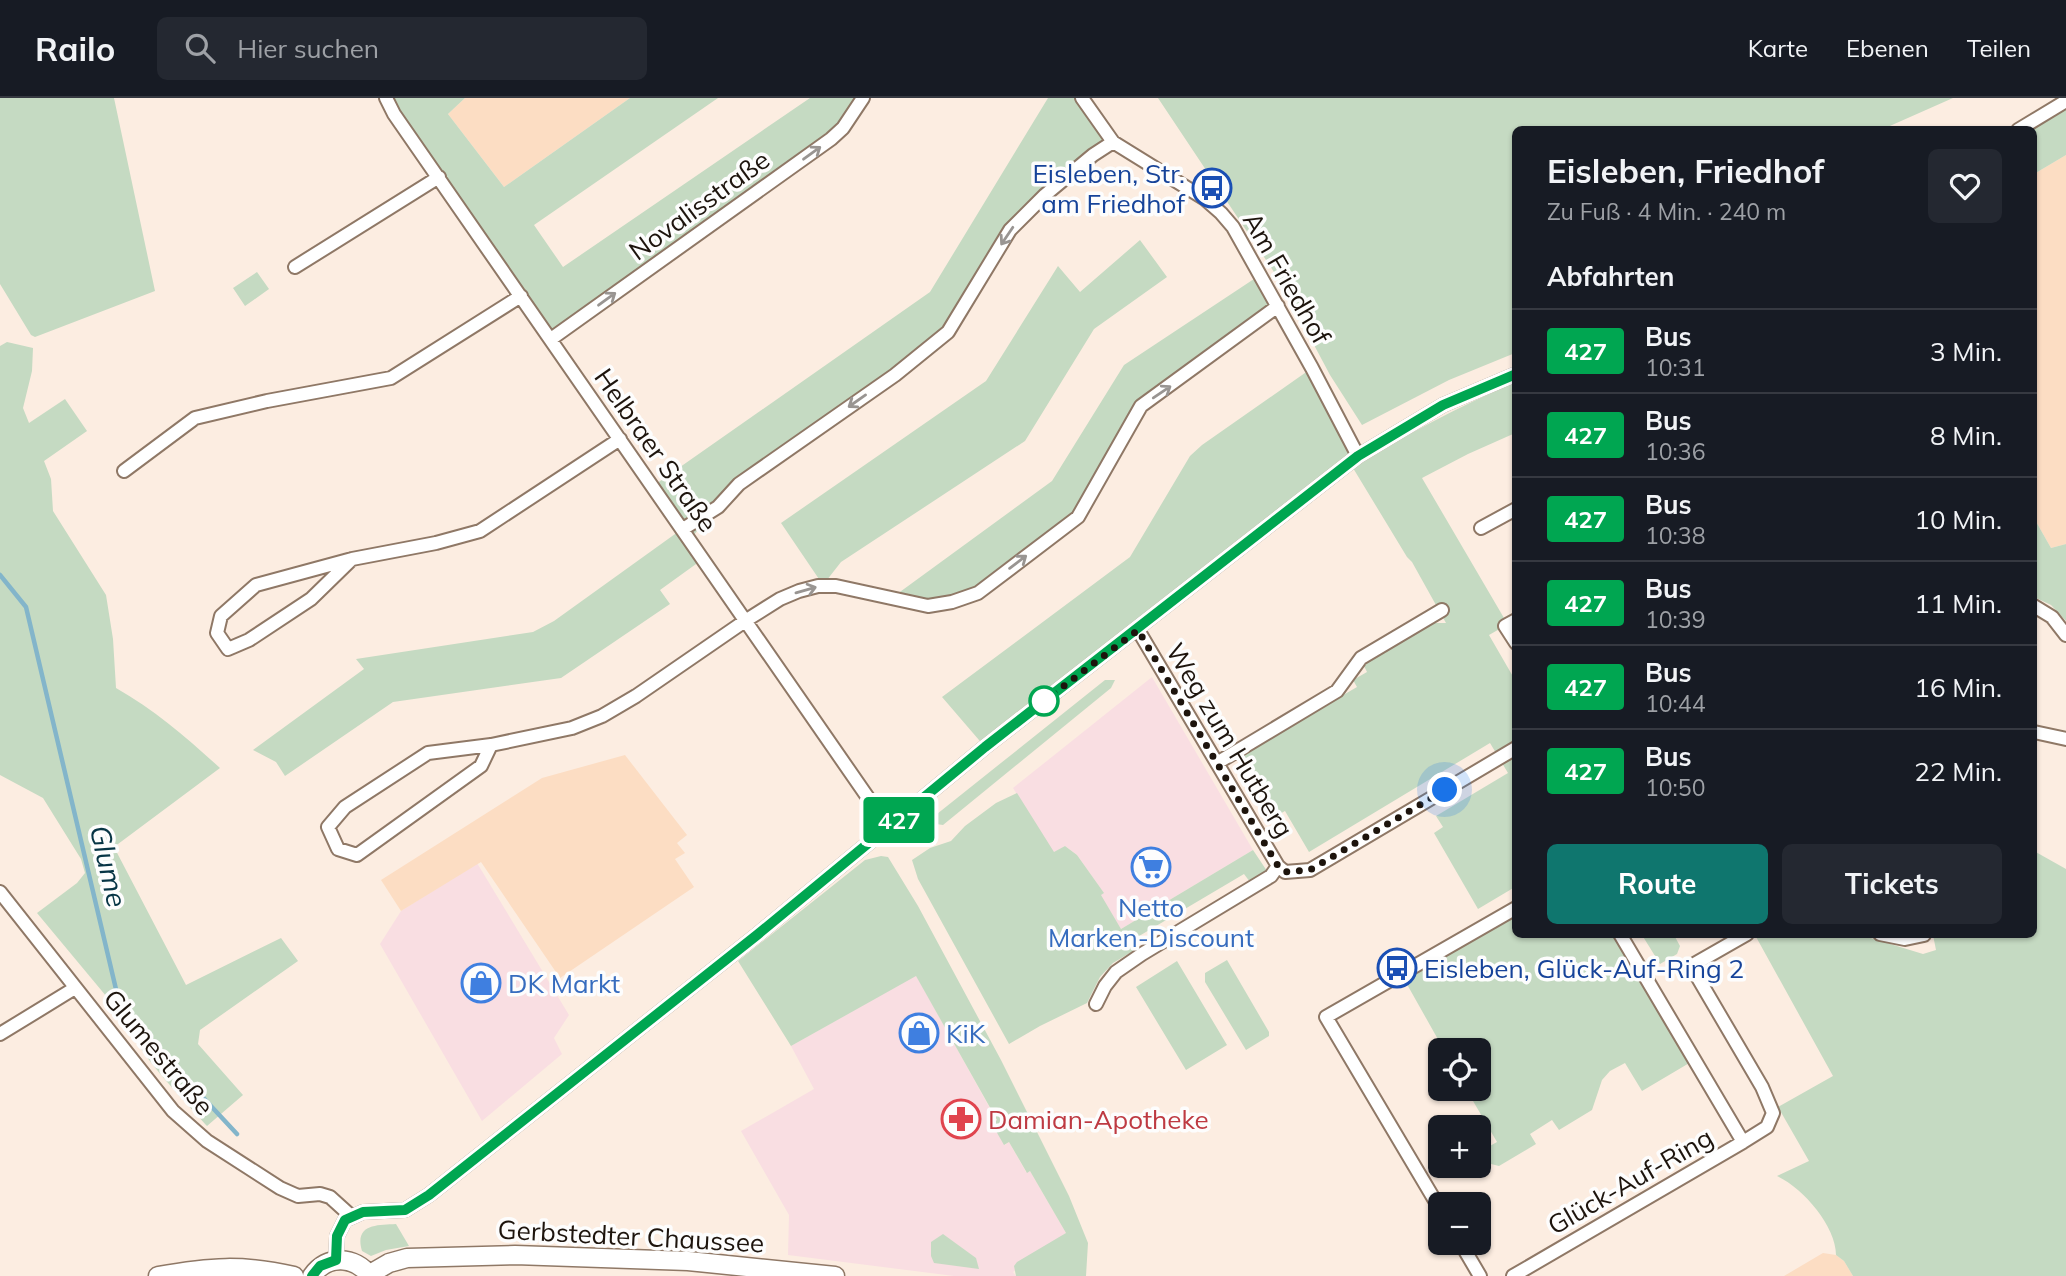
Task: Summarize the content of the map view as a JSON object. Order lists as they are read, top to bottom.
{
  "streets": {
    "main road": ["Gerbstedter Chaussee"],
    "street": [
      "Novalisstraße",
      "Am Friedhof",
      "Helbraer Straße",
      "Weg zum Hutberg",
      "Glumestraße",
      "Glück-Auf-Ring"
    ]
  },
  "crossings": [
    ["Novalisstraße", "Helbraer Straße"]
  ],
  "one_way": ["Novalisstraße"],
  "water": ["Glume"],
  "places": {
    "bus stop": ["Eisleben, Str. am Friedhof", "Eisleben, Glück-Auf-Ring 2"],
    "supermarket": ["Netto Marken-Discount"],
    "shop": ["DK Markt", "KiK"],
    "pharmacy": ["Damian-Apotheke"]
  },
  "lines": ["bus line 427"],
  "page": {
    "header": "Railo",
    "search": "Hier suchen",
    "nav": ["Karte", "Ebenen", "Teilen"],
    "on_map": "427",
    "heading": [
      ["Eisleben, Friedhof", "Zu Fuß · 4 Min. · 240 m"],
      "Abfahrten"
    ],
    "list": [
      {
        "mark": "427",
        "name": "Bus",
        "note": "10:31",
        "value": "3 Min."
      },
      {
        "mark": "427",
        "name": "Bus",
        "note": "10:36",
        "value": "8 Min."
      },
      {
        "mark": "427",
        "name": "Bus",
        "note": "10:38",
        "value": "10 Min."
      },
      {
        "mark": "427",
        "name": "Bus",
        "note": "10:39",
        "value": "11 Min."
      },
      {
        "mark": "427",
        "name": "Bus",
        "note": "10:44",
        "value": "16 Min."
      },
      {
        "mark": "427",
        "name": "Bus",
        "note": "10:50",
        "value": "22 Min."
      }
    ],
    "buttons": ["Route", "Tickets"],
    "map_buttons": ["+", "−"]
  }
}
